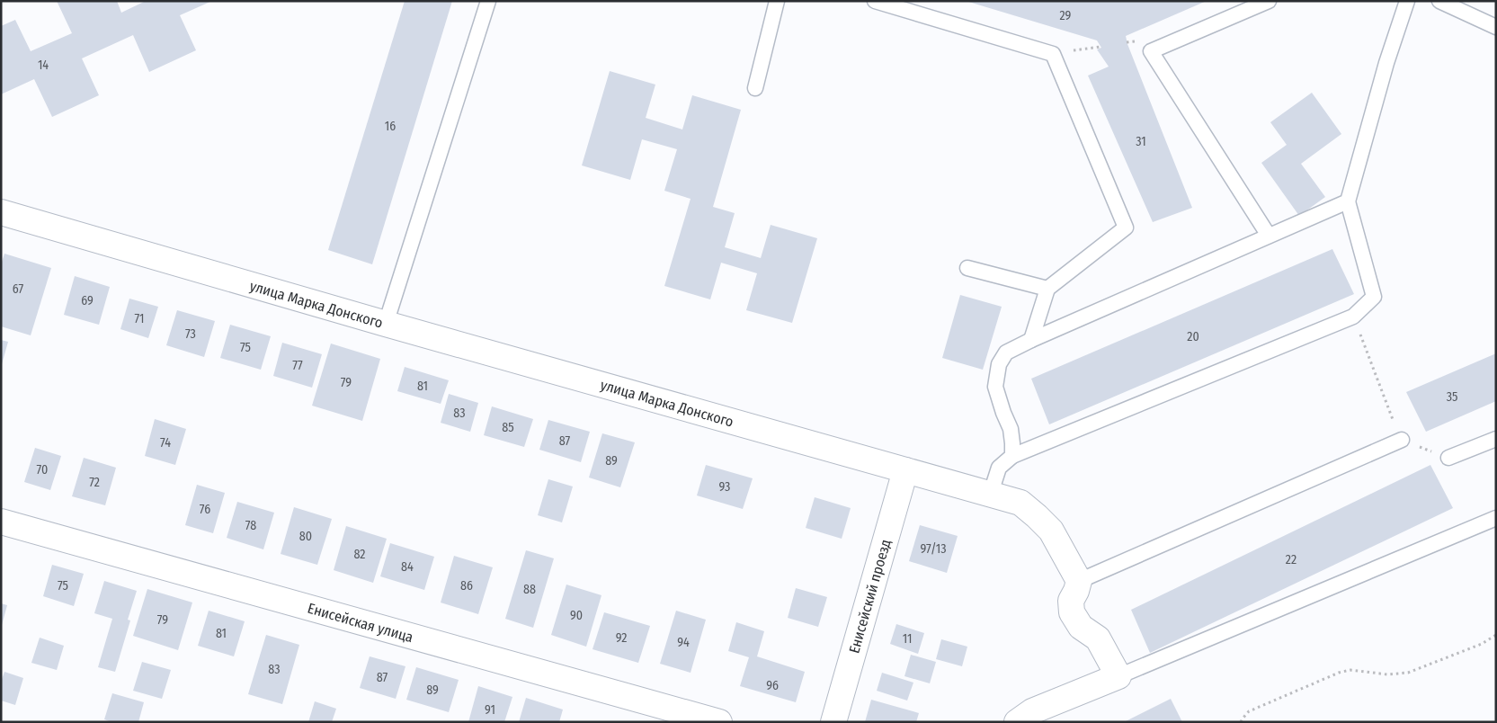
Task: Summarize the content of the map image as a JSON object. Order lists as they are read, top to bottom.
{
  "streets": {
    "street": ["улица Марка Донского", "Енисейский проезд", "Енисейская улица"]
  },
  "crossings": [
    ["улица Марка Донского", "Енисейский проезд"]
  ],
  "house_numbers": [
    "29",
    "14",
    "16",
    "31",
    "67",
    "69",
    "71",
    "73",
    "20",
    "75",
    "77",
    "79",
    "81",
    "35",
    "83",
    "85",
    "87",
    "74",
    "89",
    "70",
    "72",
    "93",
    "76",
    "78",
    "80",
    "97/13",
    "82",
    "22",
    "84",
    "75",
    "86",
    "88",
    "90",
    "79",
    "81",
    "92",
    "11",
    "94",
    "83",
    "87",
    "96",
    "89",
    "91"
  ]
}
